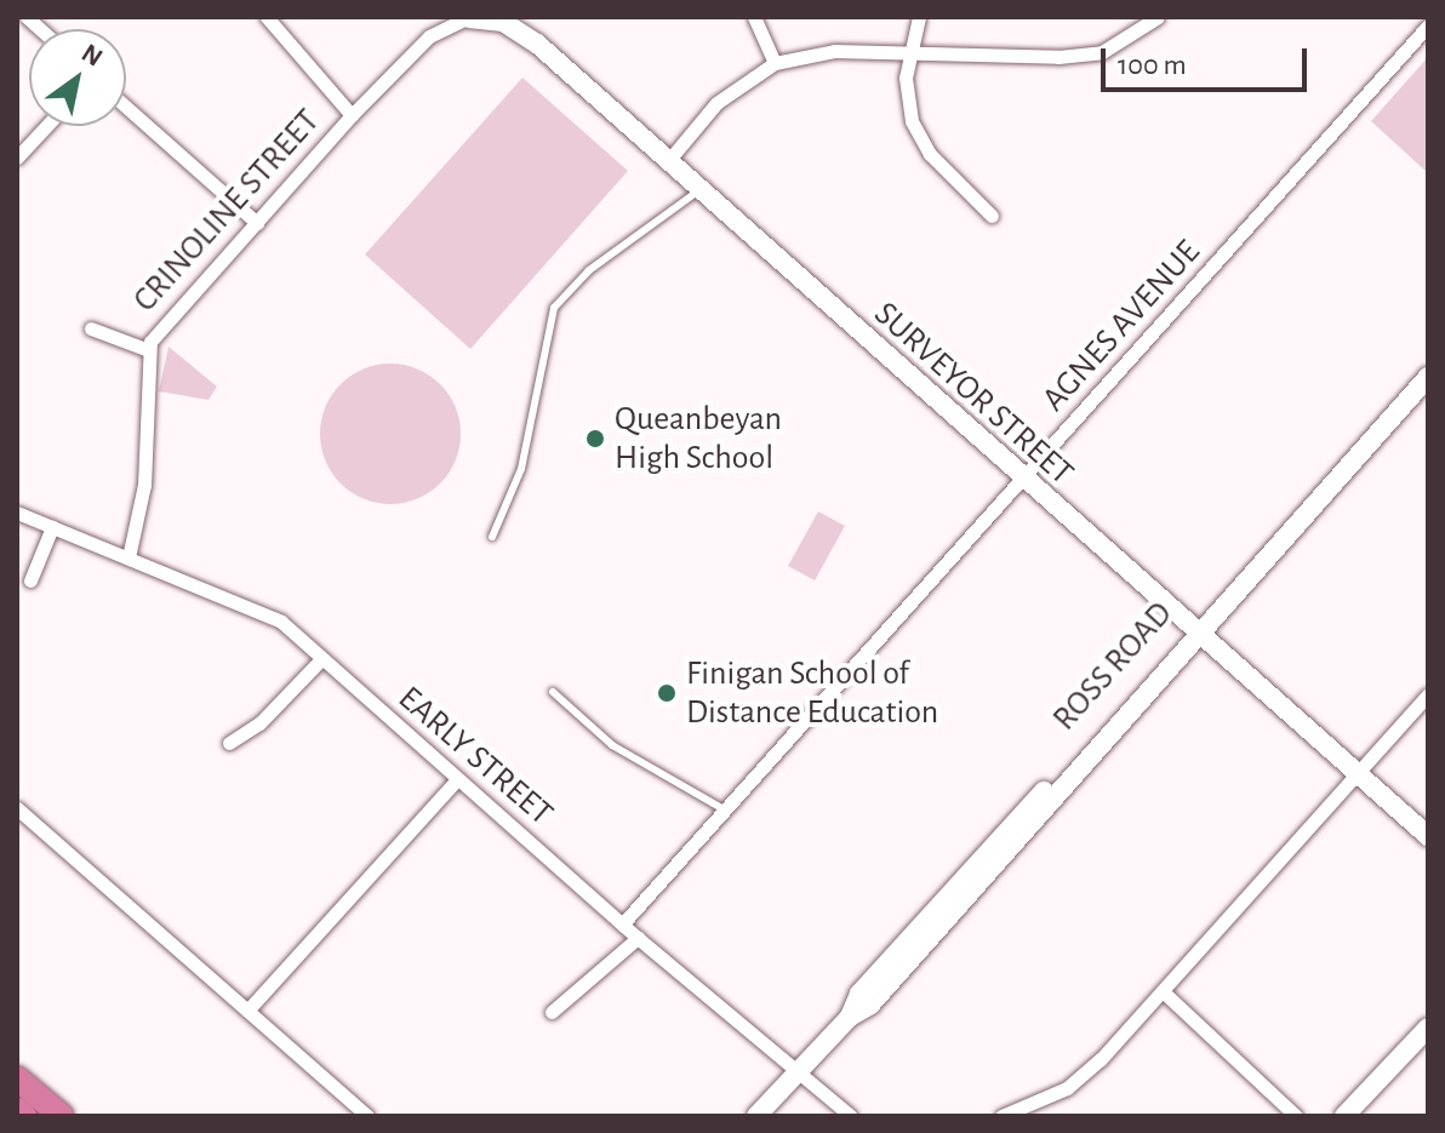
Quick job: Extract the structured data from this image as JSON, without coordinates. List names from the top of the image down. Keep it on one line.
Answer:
{"streets":{"street":["CRINOLINE STREET","AGNES AVENUE","SURVEYOR STREET","ROSS ROAD","EARLY STREET"]},"crossings":[["CRINOLINE STREET","SURVEYOR STREET"],["CRINOLINE STREET","EARLY STREET"],["AGNES AVENUE","SURVEYOR STREET"],["AGNES AVENUE","EARLY STREET"],["SURVEYOR STREET","ROSS ROAD"],["ROSS ROAD","EARLY STREET"]],"places":["Queanbeyan High School","Finigan School of Distance Education"],"scale_bar":"100 m","north":"top right"}
